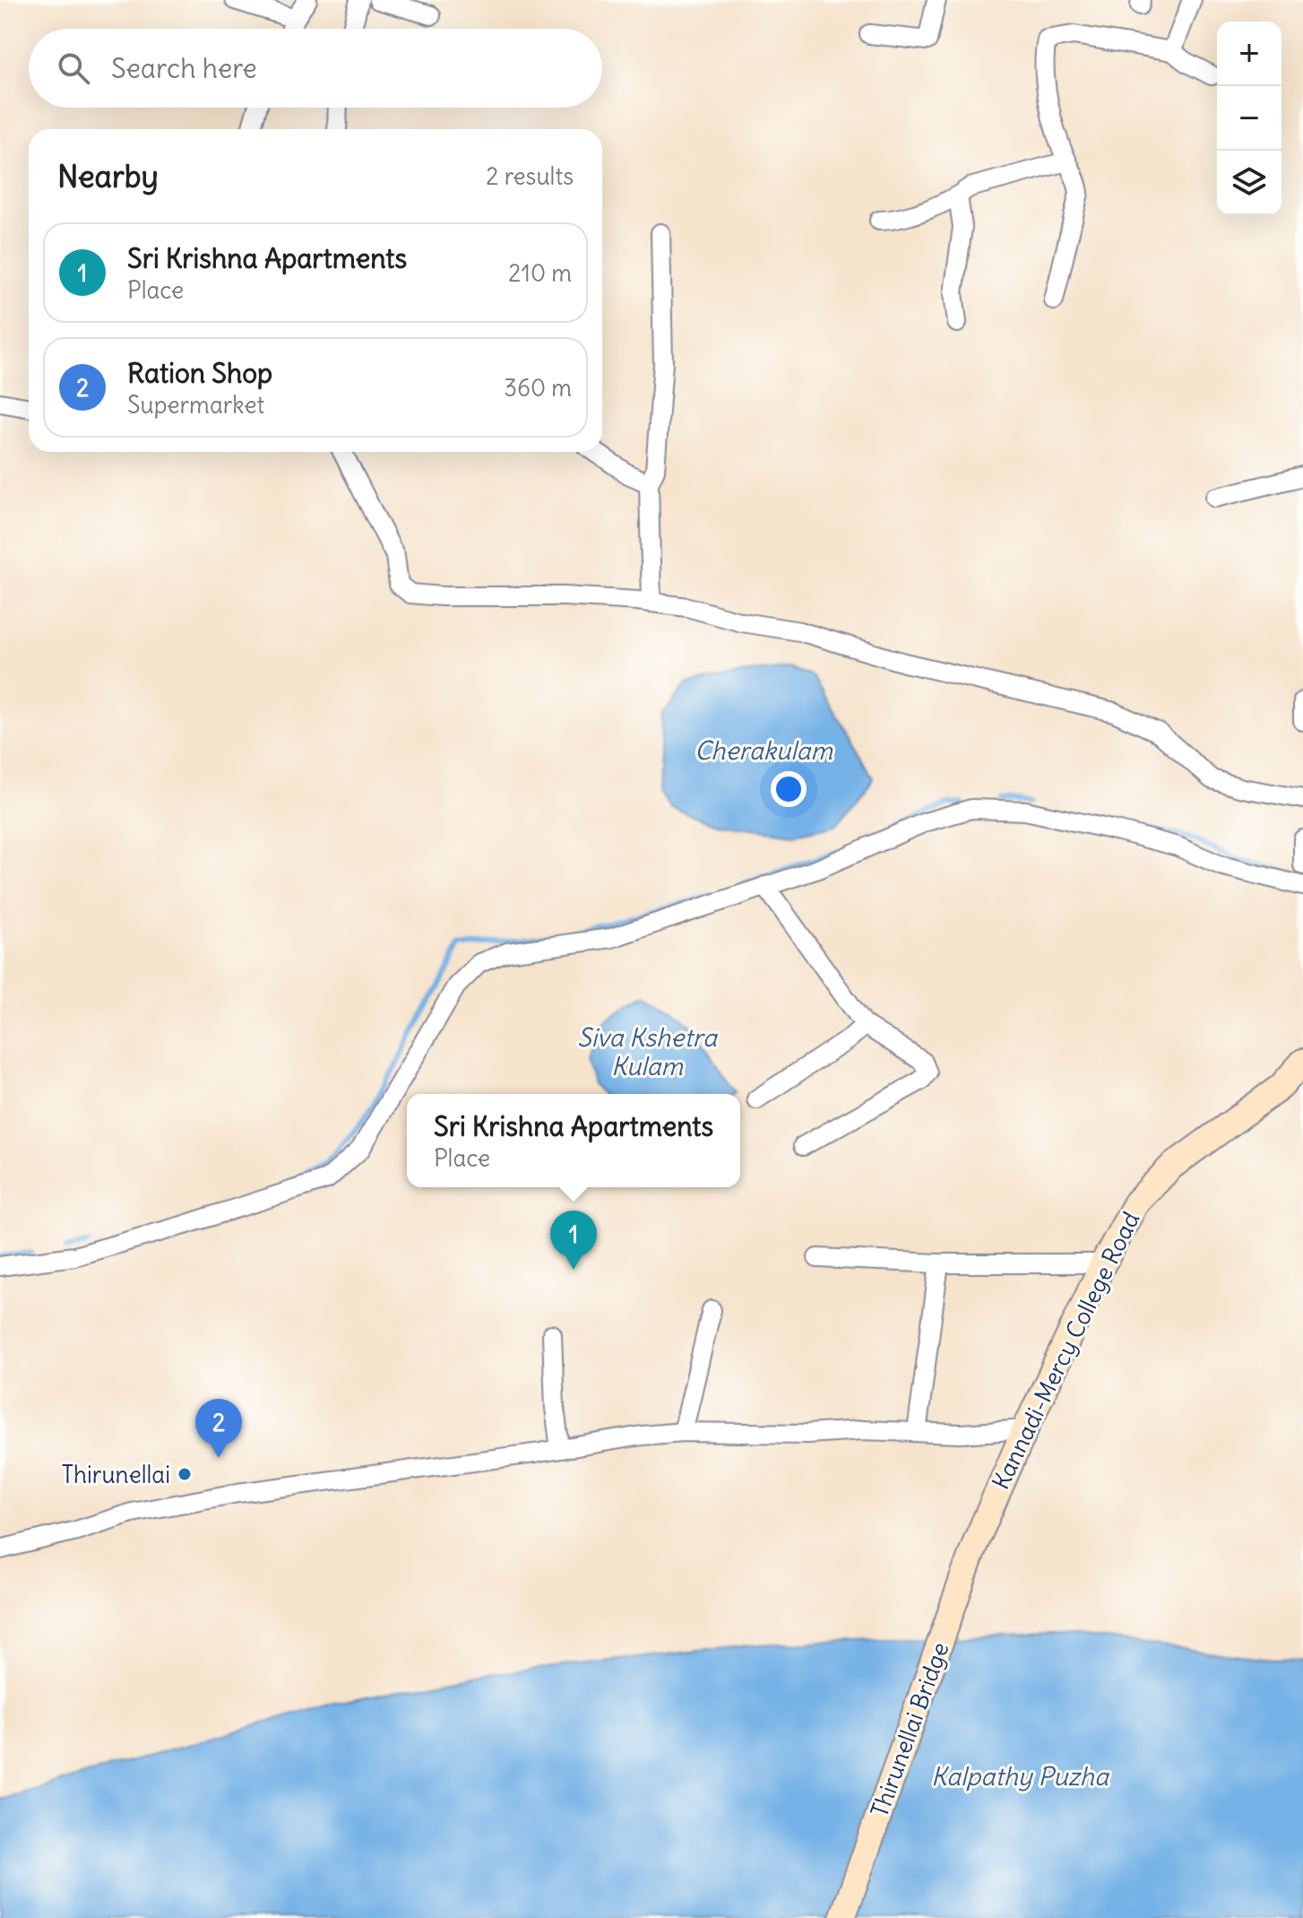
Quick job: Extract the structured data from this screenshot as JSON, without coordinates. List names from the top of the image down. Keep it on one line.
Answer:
{"streets":{"main road":["Kannadi-Mercy College Road","Thirunellai Bridge"]},"crossings":[["Kannadi-Mercy College Road","Thirunellai Bridge"]],"water":["Cherakulam","Siva Kshetra Kulam","Kalpathy Puzha"],"places":["Thirunellai"],"page":{"map_buttons":["+","−"],"search":"Search here","heading":["Nearby","2 results"],"list":[{"mark":"1","name":"Sri Krishna Apartments","note":"Place","value":"210 m"},{"mark":"2","name":"Ration Shop","note":"Supermarket","value":"360 m"}],"popup":["Sri Krishna Apartments","Place"],"pins":["1","2"]}}
